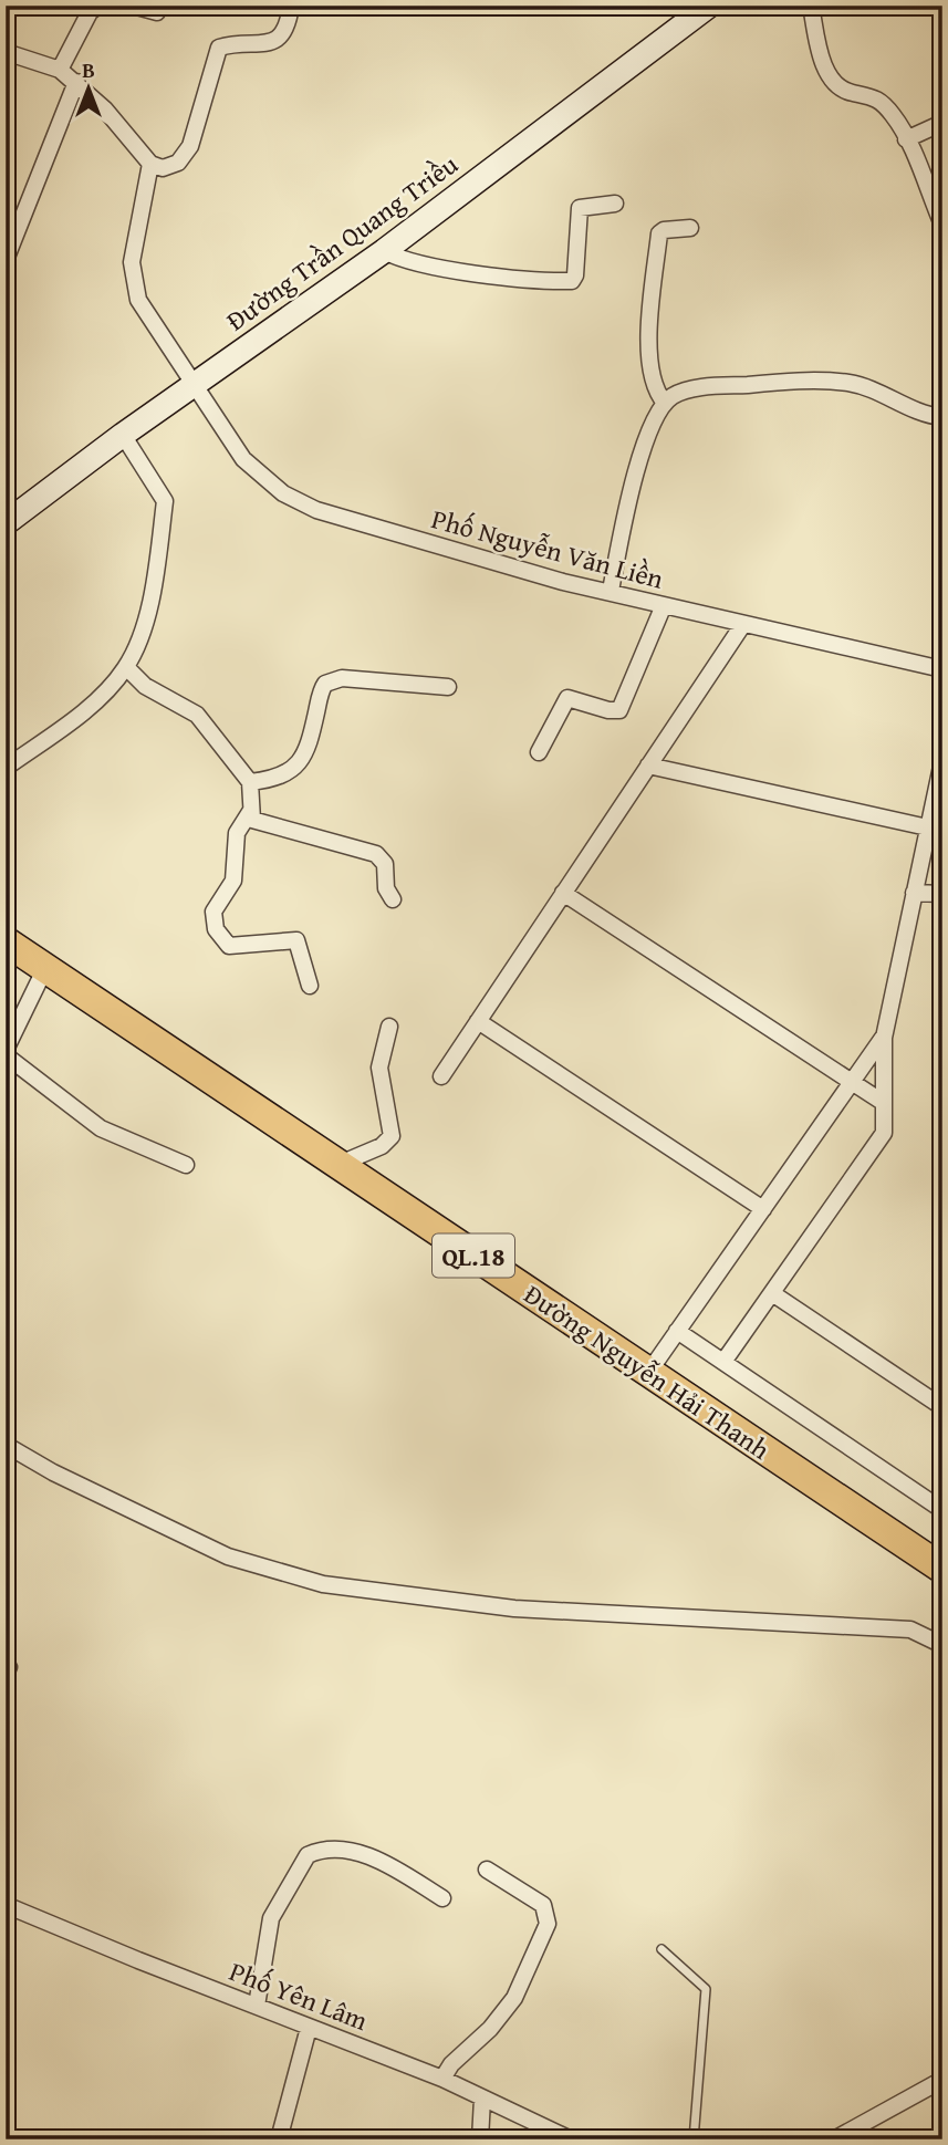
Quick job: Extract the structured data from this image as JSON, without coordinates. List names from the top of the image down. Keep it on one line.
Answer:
{"streets":{"highway":["QL.18","Đường Nguyễn Hải Thanh"],"main road":["Đường Trần Quang Triều"],"street":["Phố Nguyễn Văn Liền","Phố Yên Lâm"]},"crossings":[["Đường Trần Quang Triều","Phố Nguyễn Văn Liền"]],"north":"top"}
